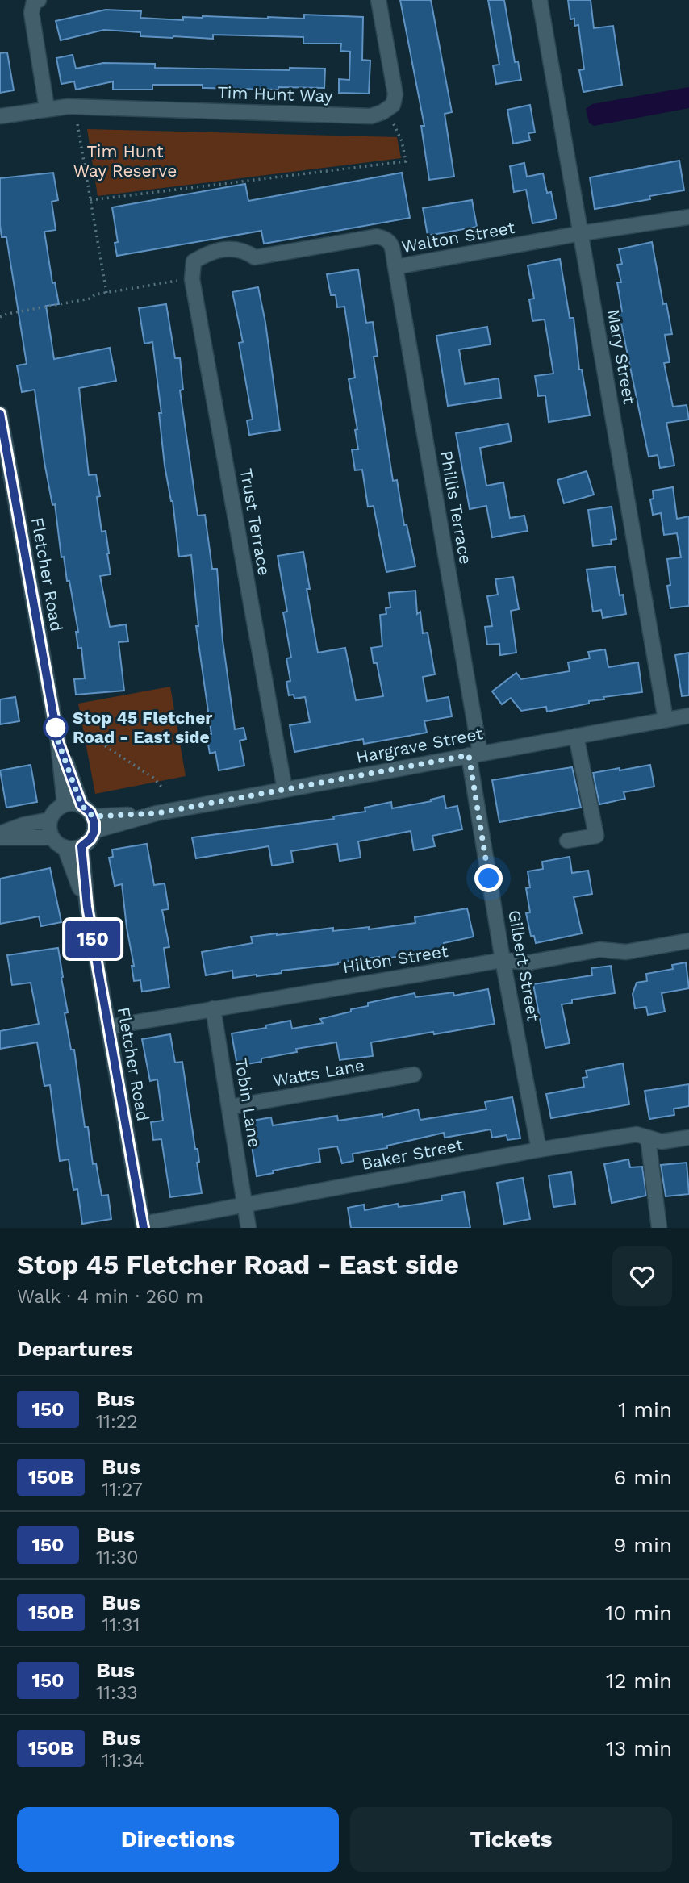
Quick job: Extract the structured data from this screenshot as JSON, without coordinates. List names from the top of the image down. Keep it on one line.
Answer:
{"streets":{"street":["Tim Hunt Way","Walton Street","Mary Street","Phillis Terrace","Trust Terrace","Fletcher Road","Hargrave Street","Hilton Street","Gilbert Street","Watts Lane","Tobin Lane","Baker Street"]},"crossings":[["Walton Street","Mary Street"],["Walton Street","Phillis Terrace"],["Walton Street","Trust Terrace"],["Mary Street","Hargrave Street"],["Phillis Terrace","Hargrave Street"],["Phillis Terrace","Gilbert Street"],["Trust Terrace","Hargrave Street"],["Fletcher Road","Hargrave Street"],["Fletcher Road","Hilton Street"],["Fletcher Road","Baker Street"],["Hargrave Street","Gilbert Street"],["Hilton Street","Gilbert Street"],["Hilton Street","Tobin Lane"],["Gilbert Street","Baker Street"],["Watts Lane","Tobin Lane"],["Tobin Lane","Baker Street"]],"parks":["Tim Hunt Way Reserve"],"places":["Stop 45 Fletcher Road - East side"],"lines":["bus line 150"],"page":{"on_map":"150","heading":[["Stop 45 Fletcher Road - East side","Walk · 4 min · 260 m"],"Departures"],"list":[{"mark":"150","name":"Bus","note":"11:22","value":"1 min"},{"mark":"150B","name":"Bus","note":"11:27","value":"6 min"},{"mark":"150","name":"Bus","note":"11:30","value":"9 min"},{"mark":"150B","name":"Bus","note":"11:31","value":"10 min"},{"mark":"150","name":"Bus","note":"11:33","value":"12 min"},{"mark":"150B","name":"Bus","note":"11:34","value":"13 min"}],"buttons":["Directions","Tickets"]}}
